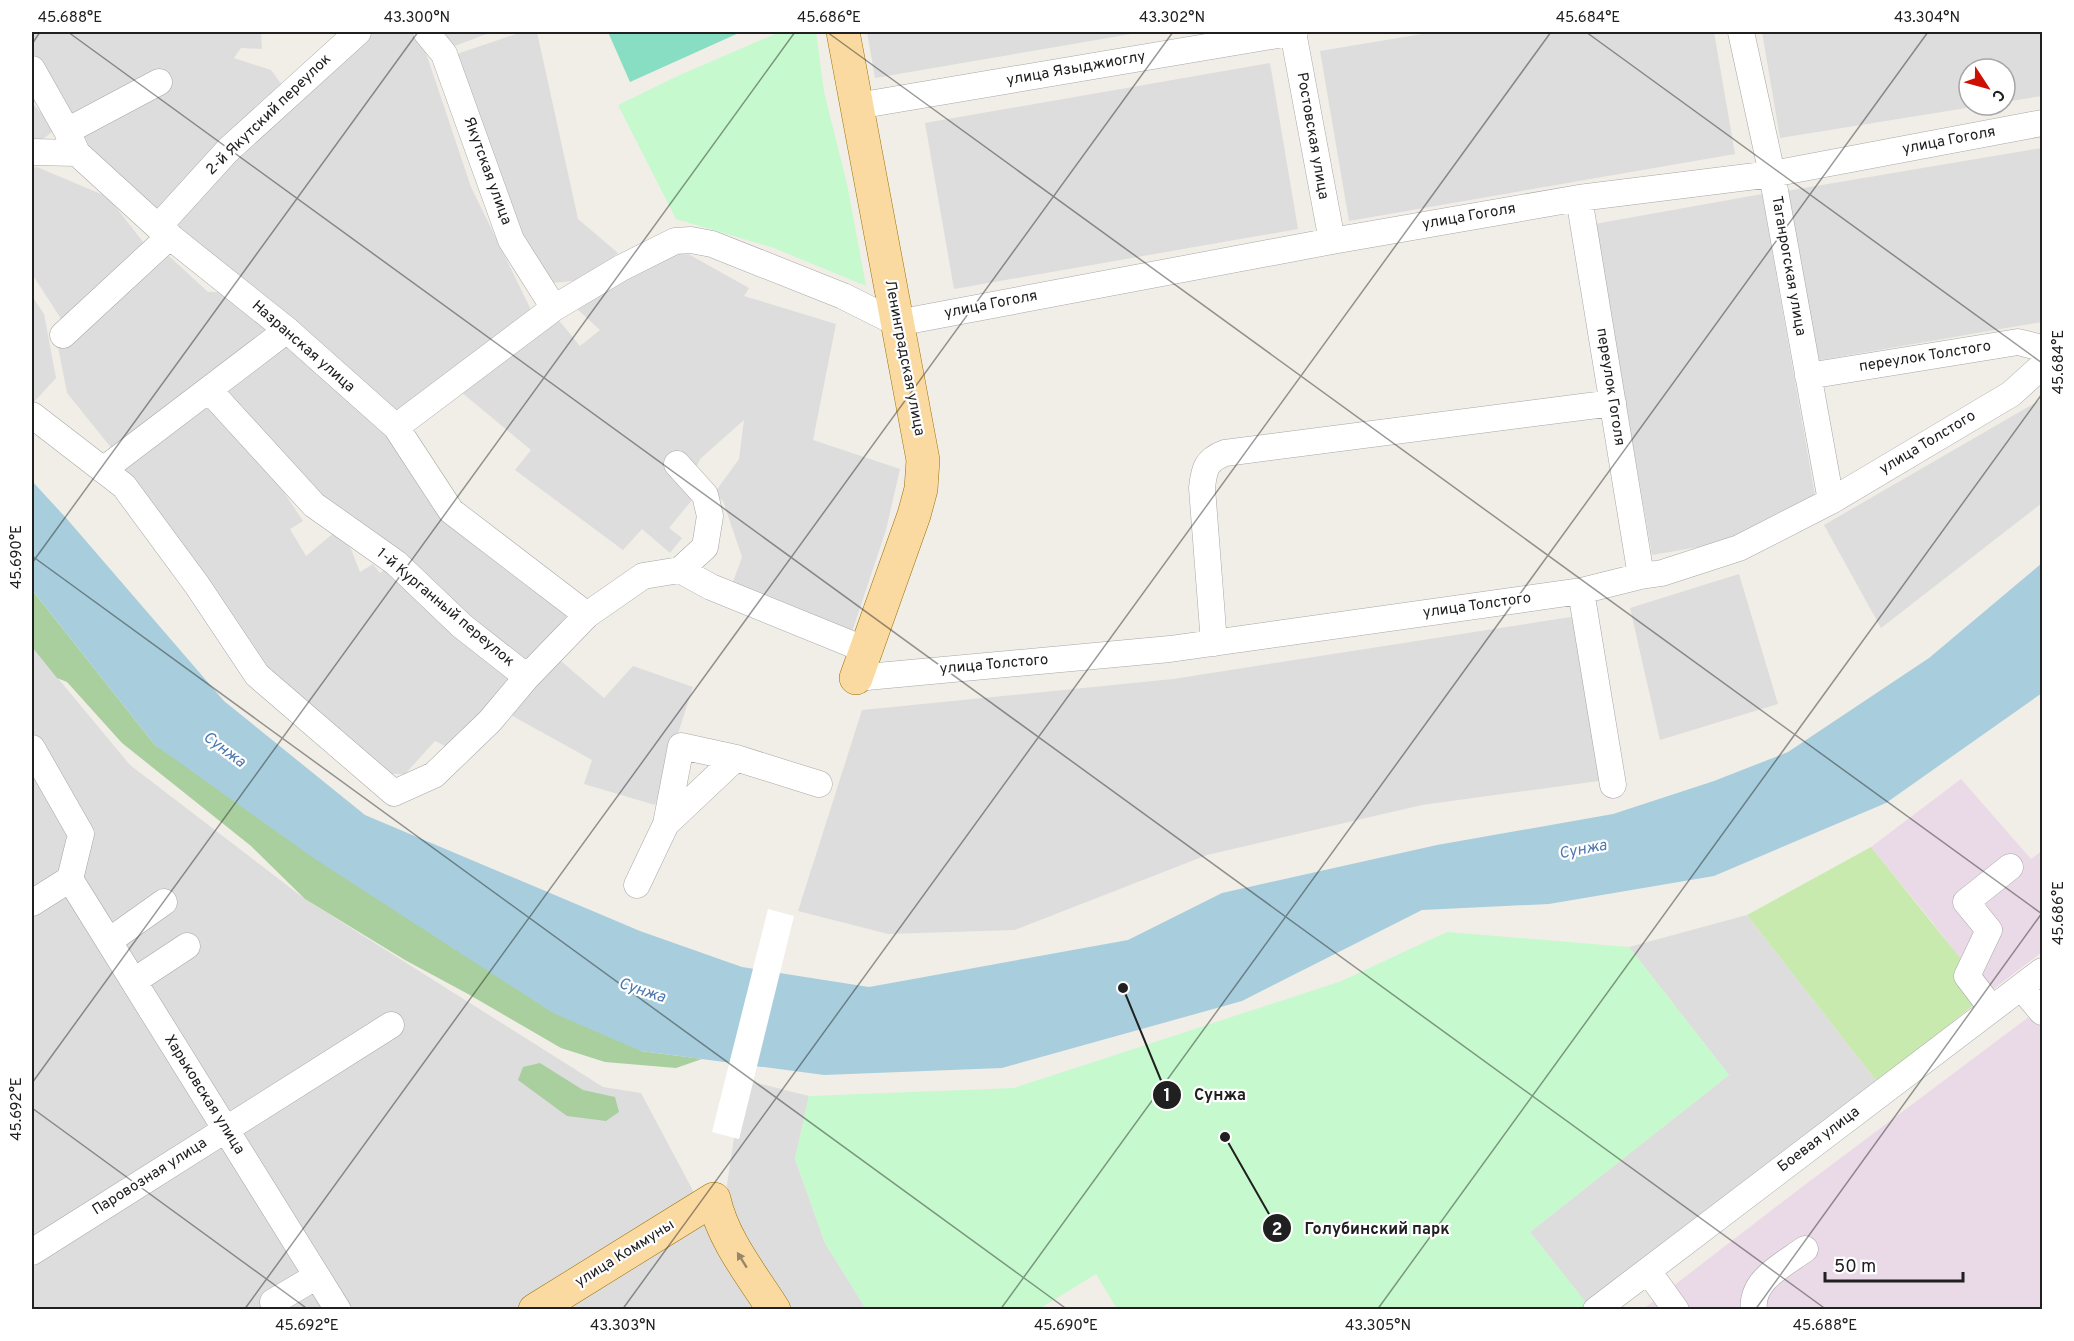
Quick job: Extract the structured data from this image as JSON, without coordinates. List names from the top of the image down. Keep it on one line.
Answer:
{"streets":{"main road":["Ленинградская улица","улица Коммуны"],"street":["улица Языджиоглу","2-й Якутский переулок","Ростовская улица","улица Гоголя","Якутская улица","Таганрогская улица","Назранская улица","переулок Толстого","переулок Гоголя","улица Толстого","1-й Курганный переулок","Харьковская улица","Боевая улица","Паровозная улица"]},"crossings":[["улица Языджиоглу","Ростовская улица"],["улица Языджиоглу","Ленинградская улица"],["2-й Якутский переулок","Назранская улица"],["Ростовская улица","улица Гоголя"],["улица Гоголя","Таганрогская улица"],["улица Гоголя","Ленинградская улица"],["улица Гоголя","переулок Гоголя"],["Таганрогская улица","переулок Толстого"],["Таганрогская улица","улица Толстого"],["Ленинградская улица","улица Толстого"],["переулок Гоголя","улица Толстого"],["Харьковская улица","Паровозная улица"]],"water":["Сунжа"],"places":["Сунжа","Голубинский парк"],"scale_bar":"50 m","north":"bottom right","coordinates":["45.688°E","43.300°N","45.686°E","43.302°N","45.684°E","43.304°N","45.690°E","45.692°E","43.303°N","43.305°N"]}
